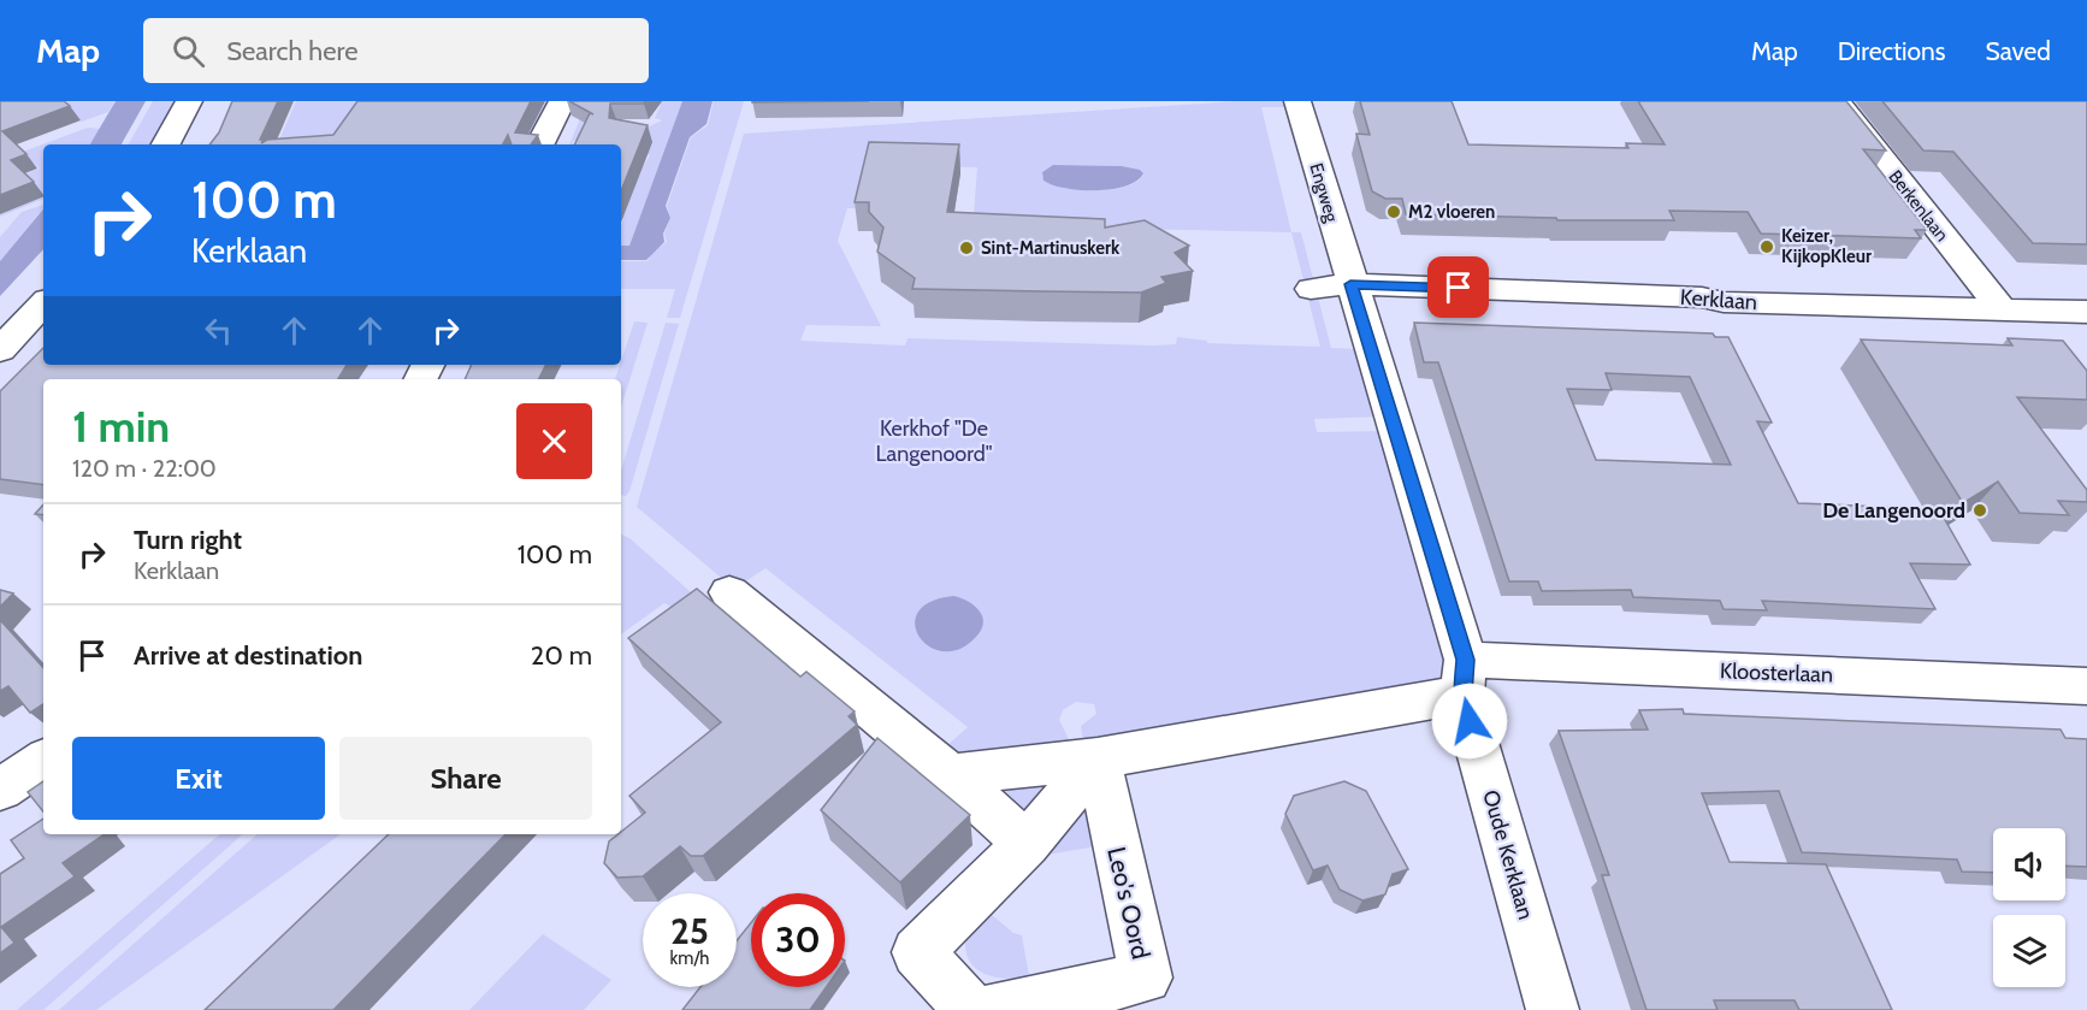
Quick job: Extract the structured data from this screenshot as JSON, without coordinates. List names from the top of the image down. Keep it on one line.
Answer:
{"streets":{"street":["Engweg","Berkenlaan","Kerklaan","Kloosterlaan","Oude Kerklaan","Leo's Oord"]},"crossings":[["Engweg","Kerklaan"],["Engweg","Oude Kerklaan"],["Berkenlaan","Kerklaan"],["Kerklaan","Oude Kerklaan"],["Kloosterlaan","Oude Kerklaan"]],"parks":["Kerkhof \"De Langenoord\""],"places":["M2 vloeren","Keizer, KijkopKleur","Sint-Martinuskerk","De Langenoord"],"page":{"header":"Map","search":"Search here","nav":["Map","Directions","Saved"],"turn":["100 m","Kerklaan"],"heading":["1 min","120 m · 22:00"],"list":[{"name":"Turn right","note":"Kerklaan","value":"100 m"},{"name":"Arrive at destination","value":"20 m"}],"buttons":["Exit","Share"],"speed":"25 km/h","limit":"30"}}
